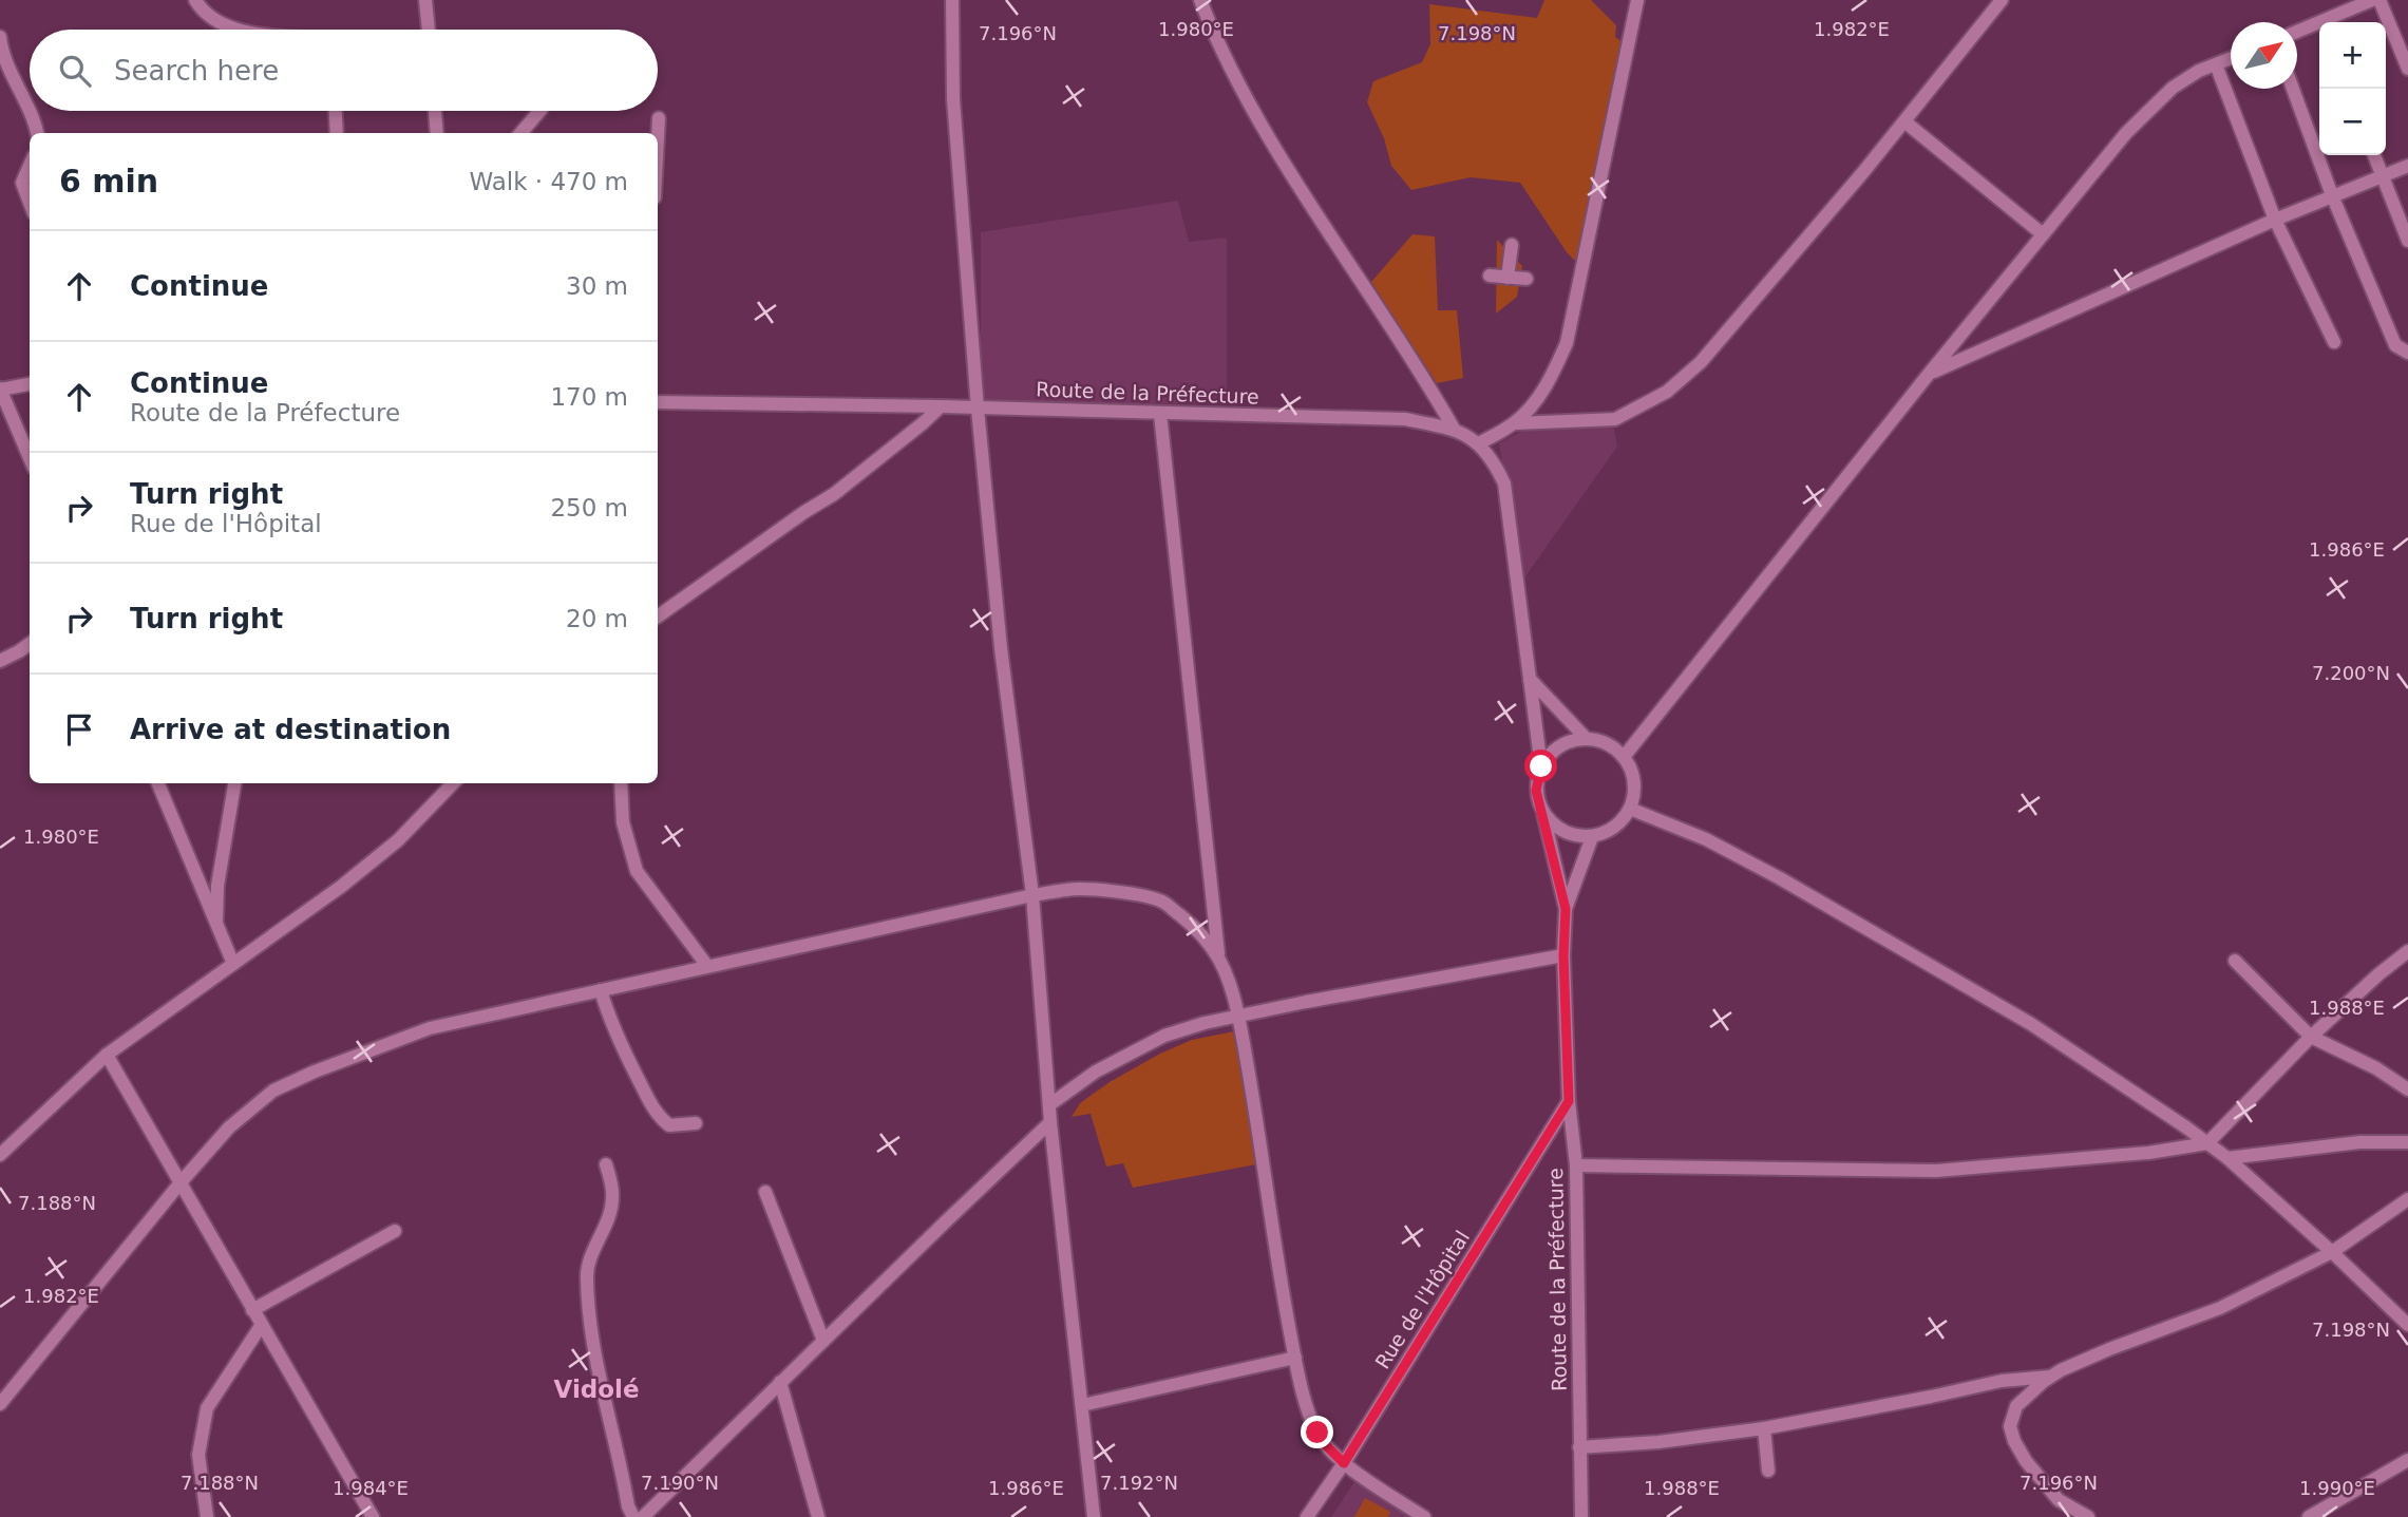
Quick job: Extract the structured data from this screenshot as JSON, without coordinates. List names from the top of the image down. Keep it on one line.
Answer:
{"streets":{"street":["Route de la Préfecture","Rue de l'Hôpital"]},"crossings":[["Route de la Préfecture","Rue de l'Hôpital"]],"districts":["Vidolé"],"north":"top right","page":{"map_buttons":["+","−"],"search":"Search here","heading":["6 min","Walk · 470 m"],"list":[["Continue","30 m"],["Continue","Route de la Préfecture","170 m"],["Turn right","Rue de l'Hôpital","250 m"],["Turn right","20 m"],"Arrive at destination"]},"coordinates":["1.980°E","1.982°E","7.196°N","7.198°N","1.986°E","7.200°N","1.988°E","7.188°N","7.190°N","7.192°N","1.984°E","1.990°E"]}
